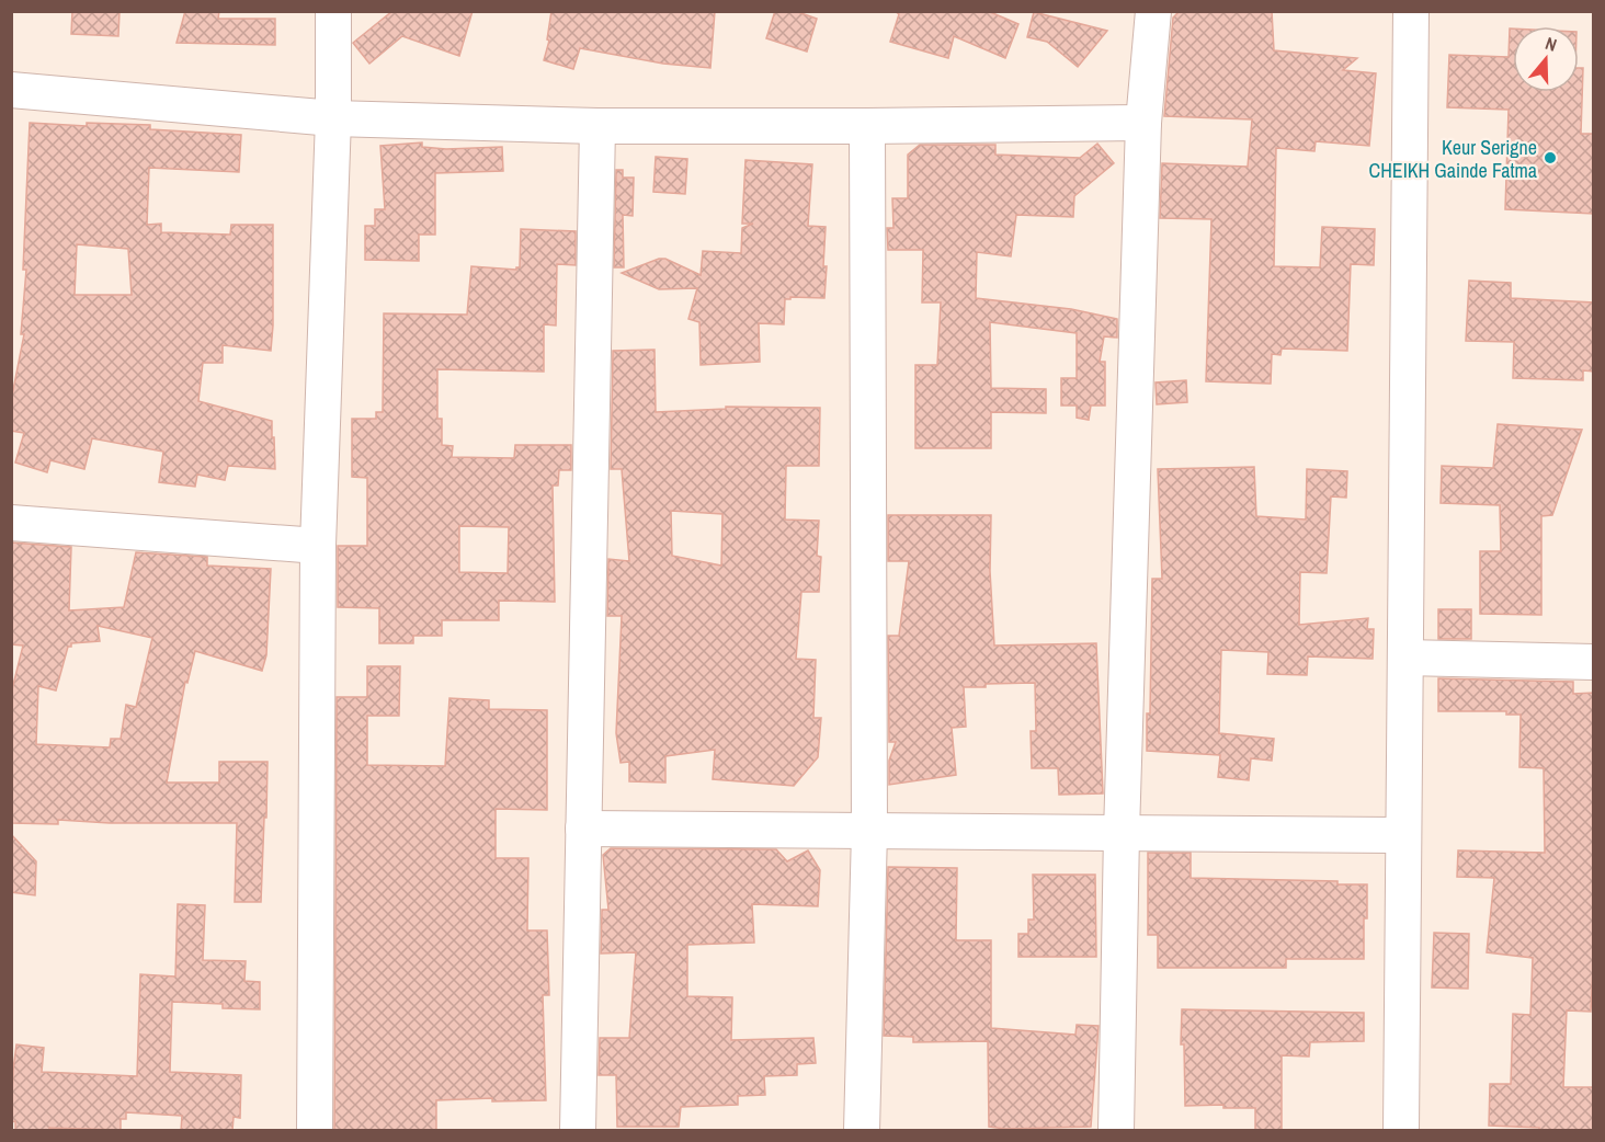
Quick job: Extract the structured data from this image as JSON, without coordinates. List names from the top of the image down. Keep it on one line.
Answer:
{"places":["Keur Serigne CHEIKH Gainde Fatma"],"north":"top"}
